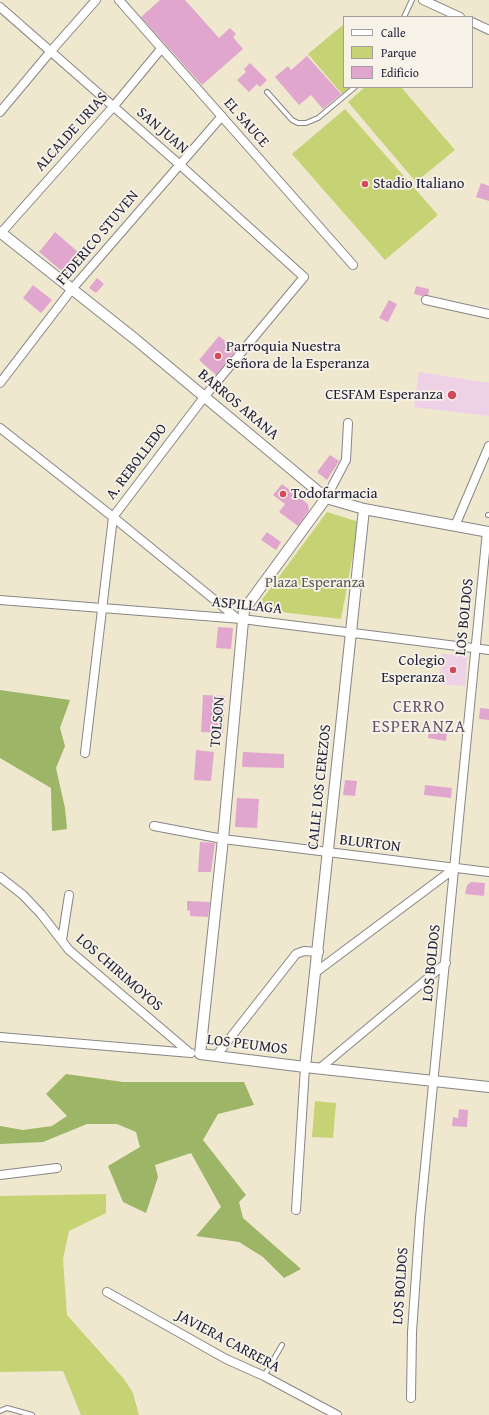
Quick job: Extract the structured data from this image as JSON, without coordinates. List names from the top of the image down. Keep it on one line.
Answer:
{"streets":{"street":["EL SAUCE","SAN JUAN","ALCALDE URIAS","FEDERICO STUVEN","BARROS ARANA","A. REBOLLEDO","ASPILLAGA","LOS BOLDOS","TOLSON","CALLE LOS CEREZOS","BLURTON","LOS CHIRIMOYOS","LOS PEUMOS","JAVIERA CARRERA"]},"crossings":[["EL SAUCE","ALCALDE URIAS"],["EL SAUCE","FEDERICO STUVEN"],["SAN JUAN","ALCALDE URIAS"],["SAN JUAN","FEDERICO STUVEN"],["SAN JUAN","A. REBOLLEDO"],["ALCALDE URIAS","BARROS ARANA"],["FEDERICO STUVEN","BARROS ARANA"],["BARROS ARANA","A. REBOLLEDO"],["BARROS ARANA","LOS BOLDOS"],["BARROS ARANA","TOLSON"],["BARROS ARANA","CALLE LOS CEREZOS"],["A. REBOLLEDO","ASPILLAGA"],["ASPILLAGA","LOS BOLDOS"],["ASPILLAGA","TOLSON"],["ASPILLAGA","CALLE LOS CEREZOS"],["LOS BOLDOS","BLURTON"],["LOS BOLDOS","LOS PEUMOS"],["TOLSON","BLURTON"],["TOLSON","LOS CHIRIMOYOS"],["TOLSON","LOS PEUMOS"],["CALLE LOS CEREZOS","BLURTON"],["CALLE LOS CEREZOS","LOS PEUMOS"],["LOS CHIRIMOYOS","LOS PEUMOS"]],"districts":["CERRO ESPERANZA"],"parks":["Plaza Esperanza"],"places":["Stadio Italiano","Parroquia Nuestra Señora de la Esperanza","CESFAM Esperanza","Todofarmacia","Colegio Esperanza"],"legend":["Calle","Parque","Edificio"]}
